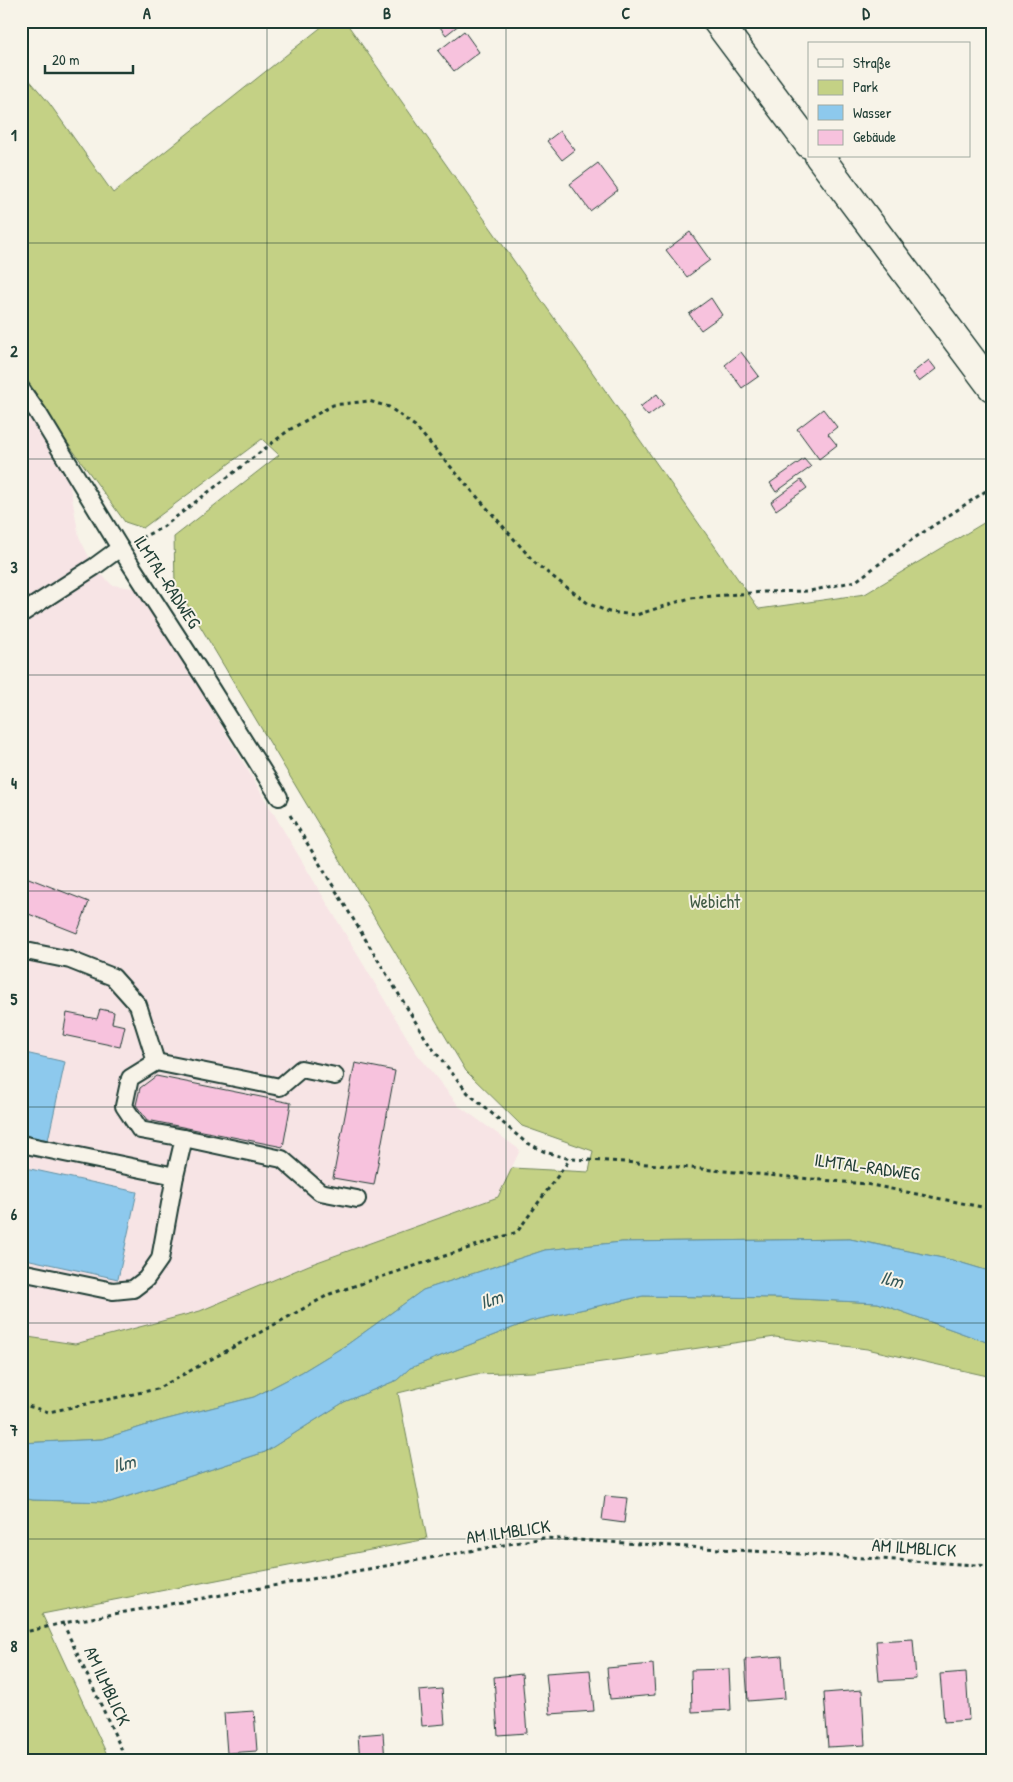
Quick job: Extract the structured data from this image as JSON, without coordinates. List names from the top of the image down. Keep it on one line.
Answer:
{"streets":{"lane":["ILMTAL-RADWEG"],"path":["AM ILMBLICK"]},"water":["Ilm"],"parks":["Webicht"],"legend":["Straße","Park","Wasser","Gebäude"],"scale_bar":"20 m","grid":{"columns":["A","B","C","D"],"rows":["1","2","3","4","5","6","7","8"]}}
